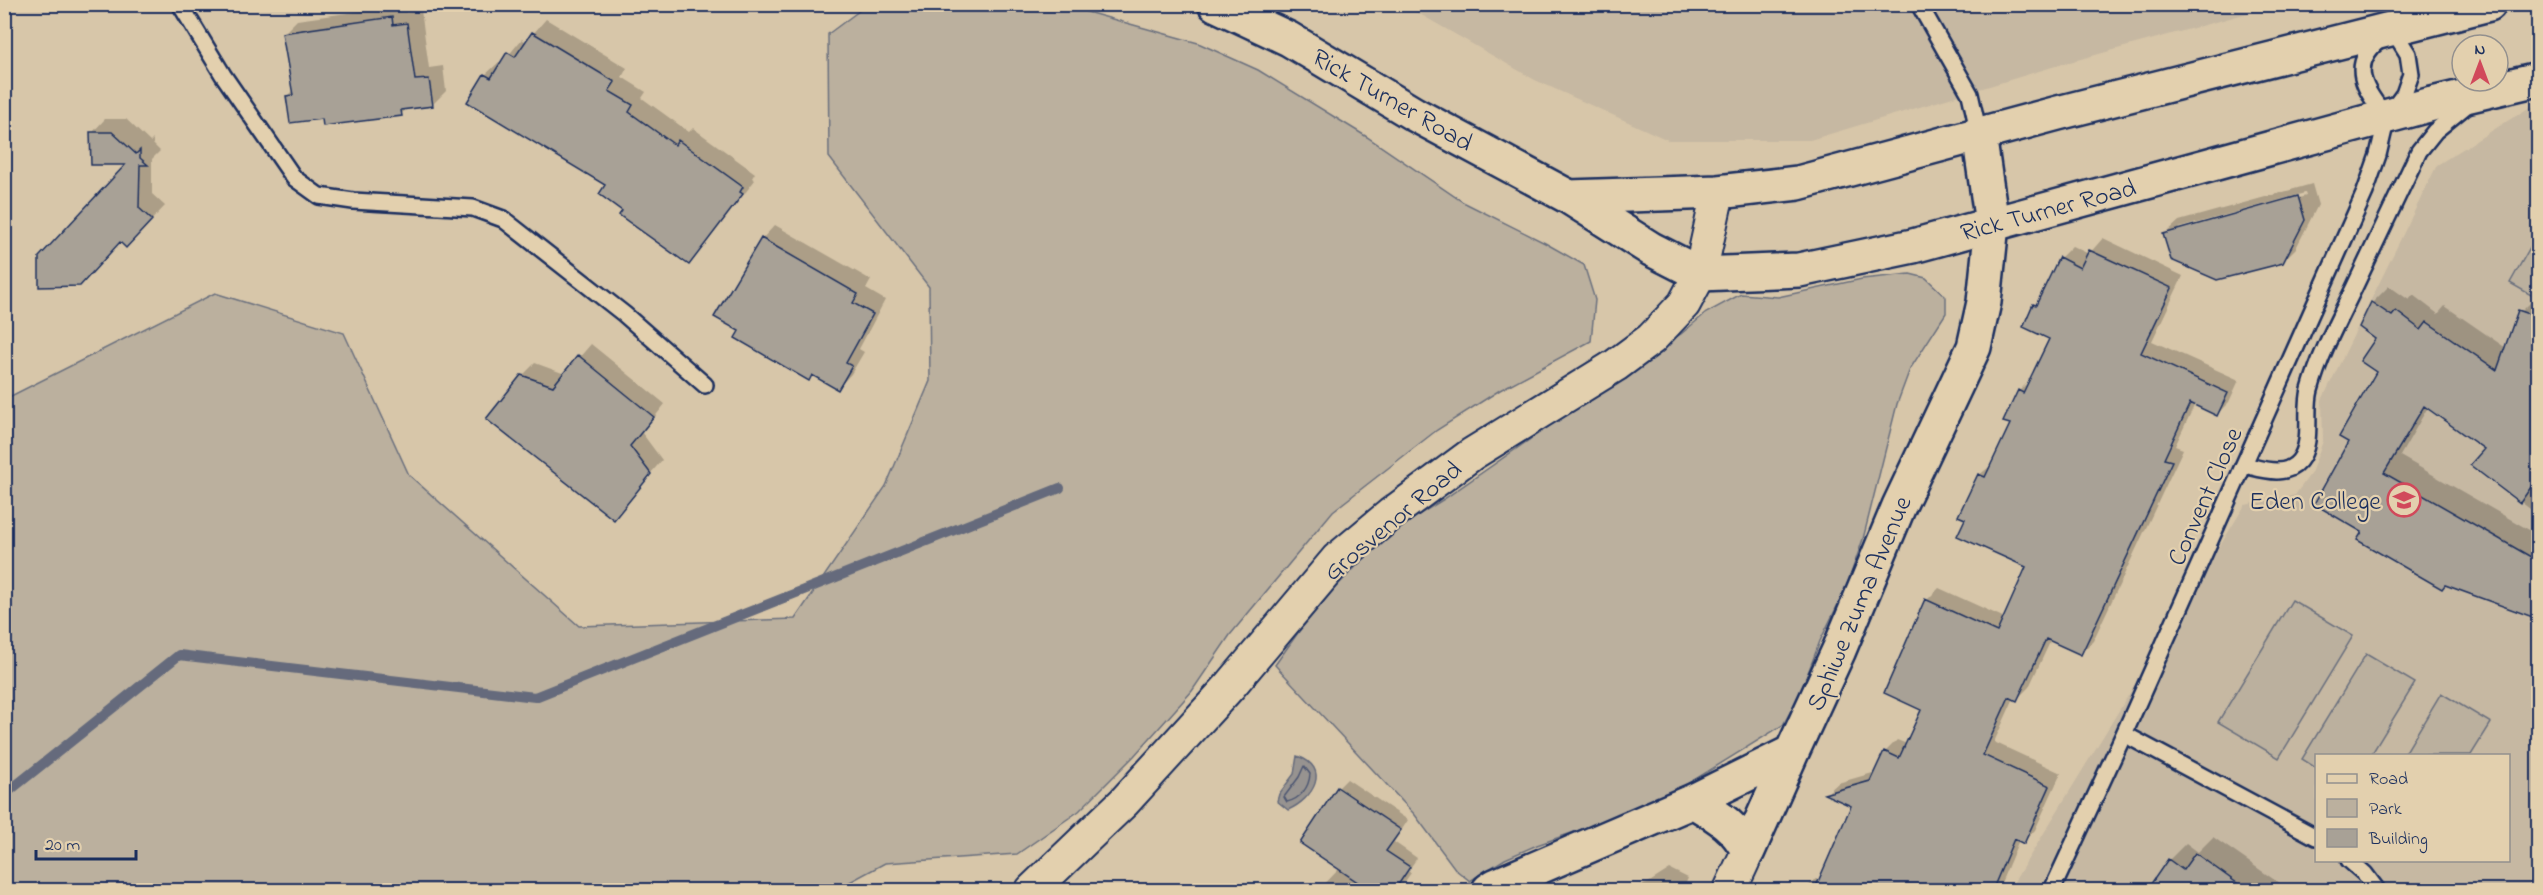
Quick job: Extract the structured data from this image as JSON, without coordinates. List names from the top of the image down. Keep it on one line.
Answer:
{"streets":{"main road":["Rick Turner Road","Sphiwe Zuma Avenue"],"street":["Grosvenor Road"],"lane":["Convent Close"]},"crossings":[["Rick Turner Road","Convent Close"],["Rick Turner Road","Grosvenor Road"],["Rick Turner Road","Sphiwe Zuma Avenue"]],"places":{"school or university":["Eden College"]},"legend":["Road","Park","Building"],"scale_bar":"20 m","north":"top"}
